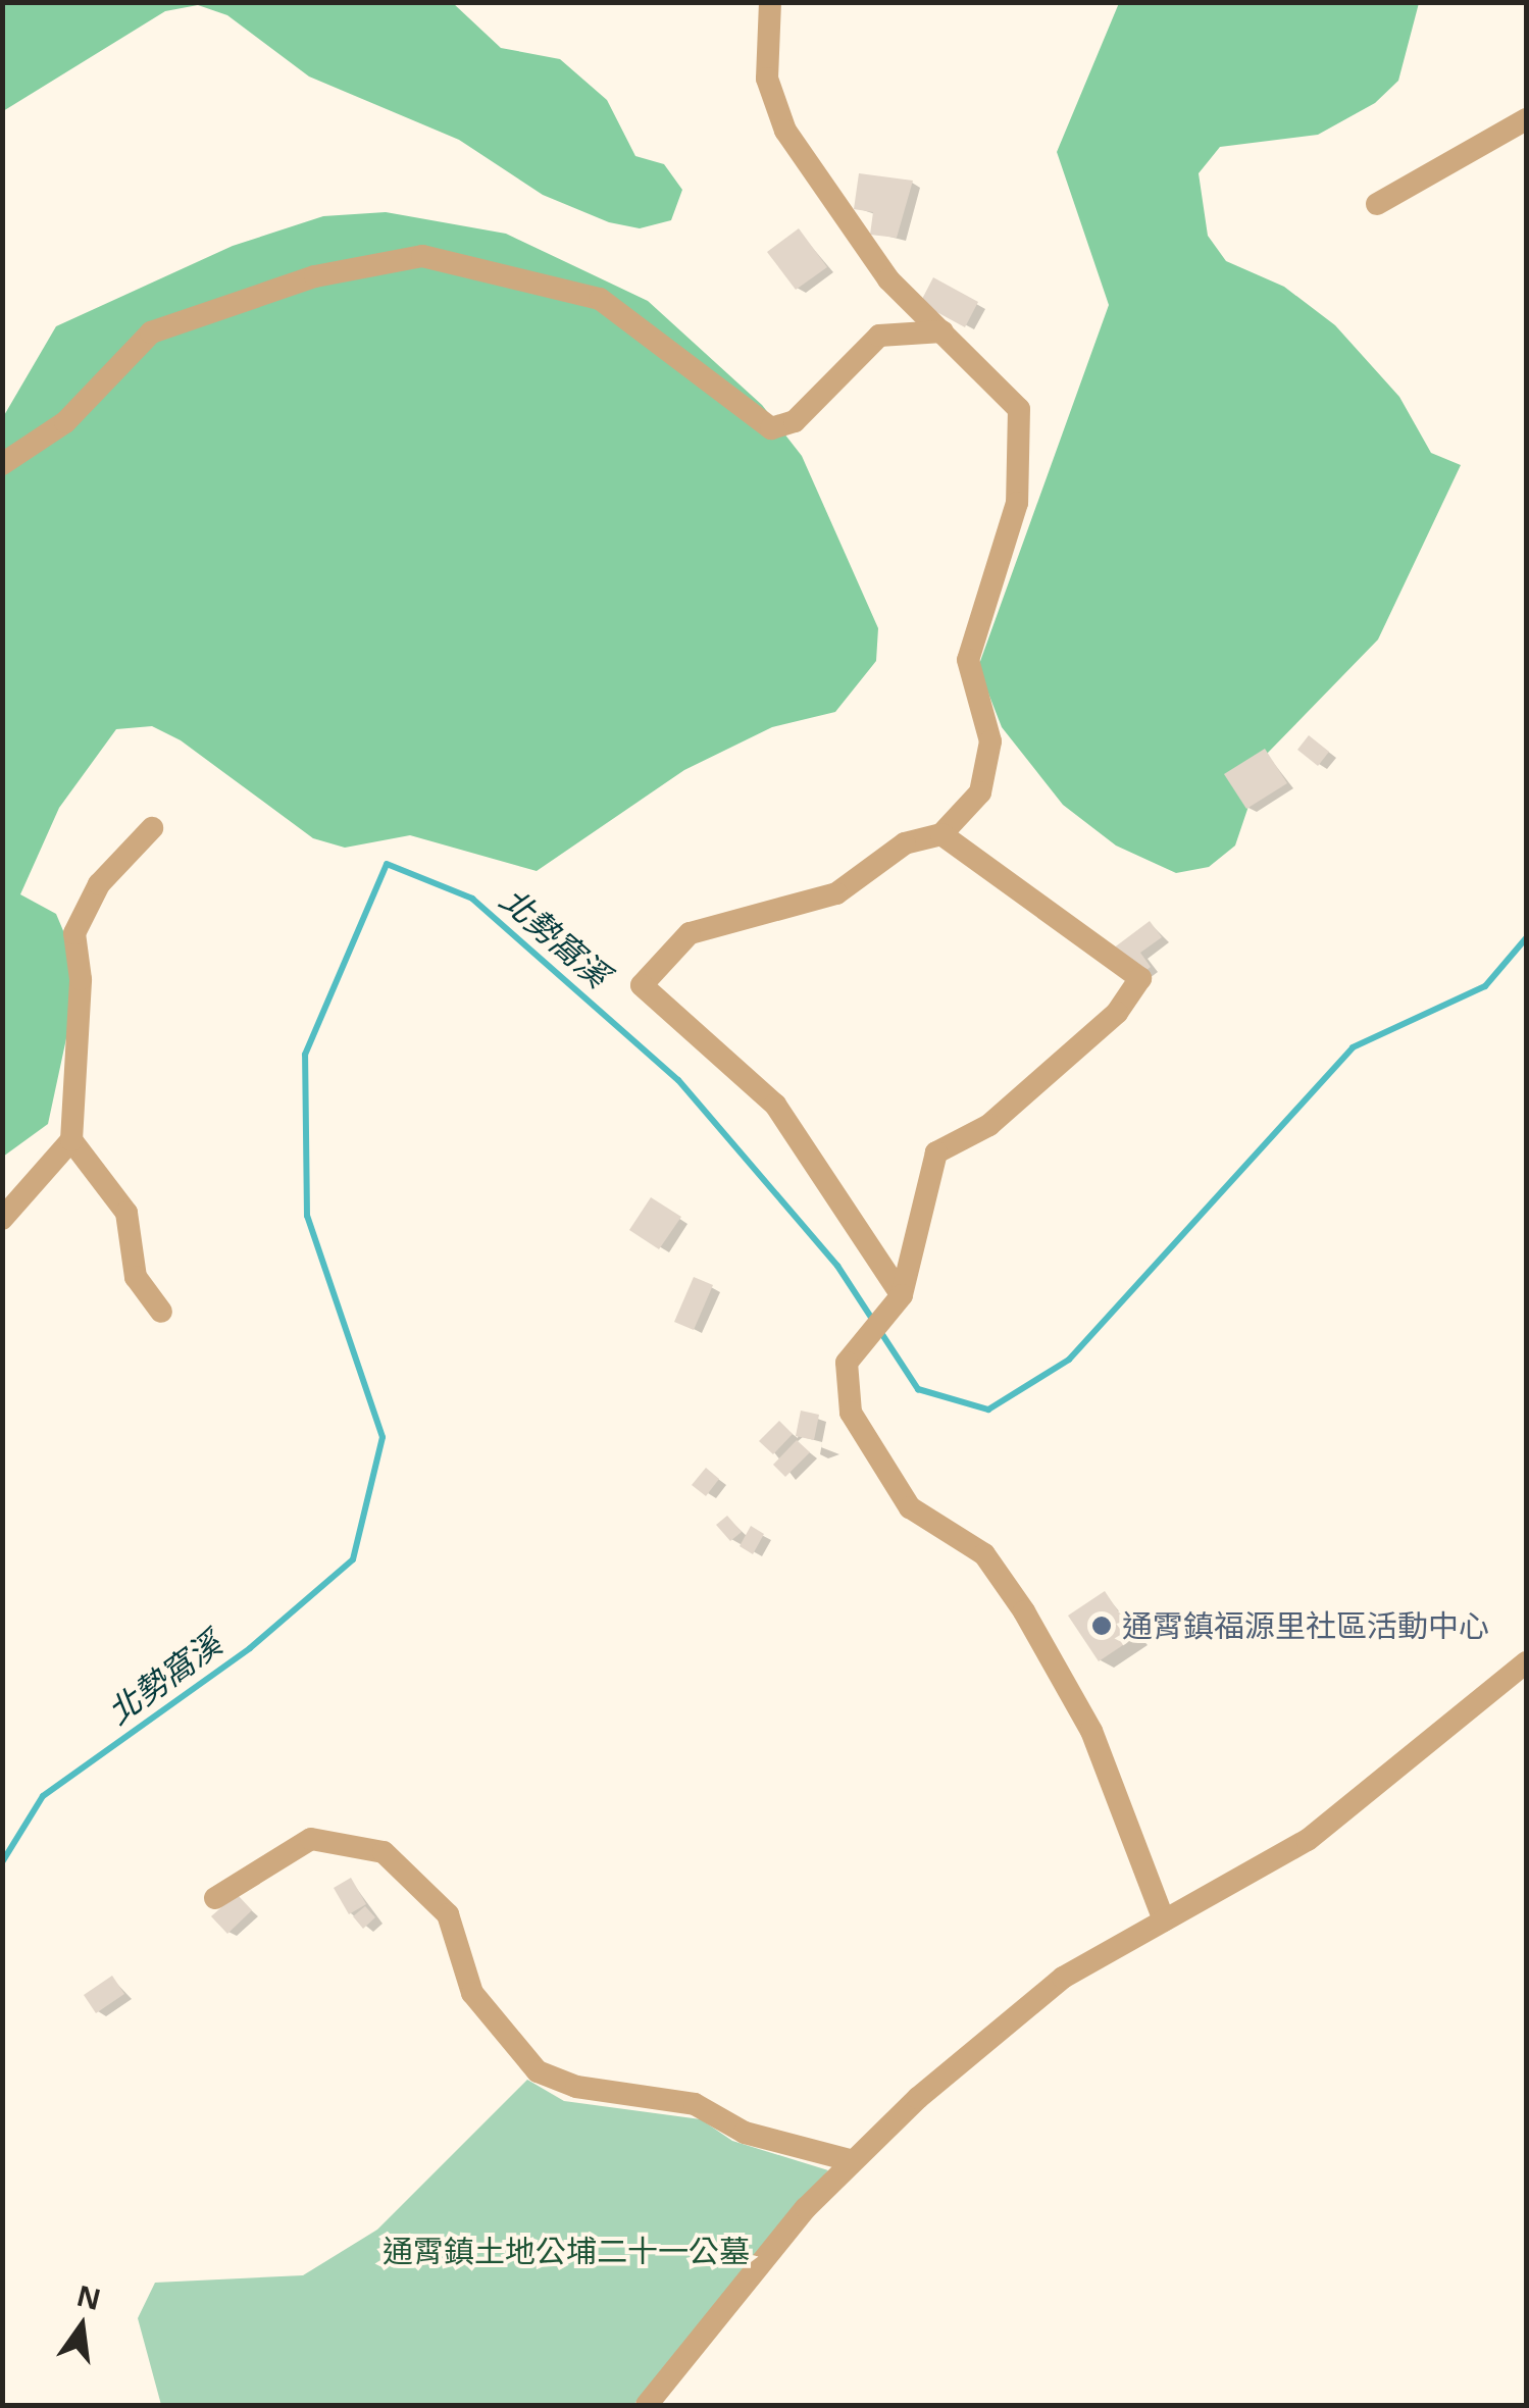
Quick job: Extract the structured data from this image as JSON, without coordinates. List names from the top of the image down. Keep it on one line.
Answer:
{"water":["北勢窩溪"],"parks":["通霄鎮土地公埔二十一公墓"],"places":["通霄鎮福源里社區活動中心"],"north":"top"}
